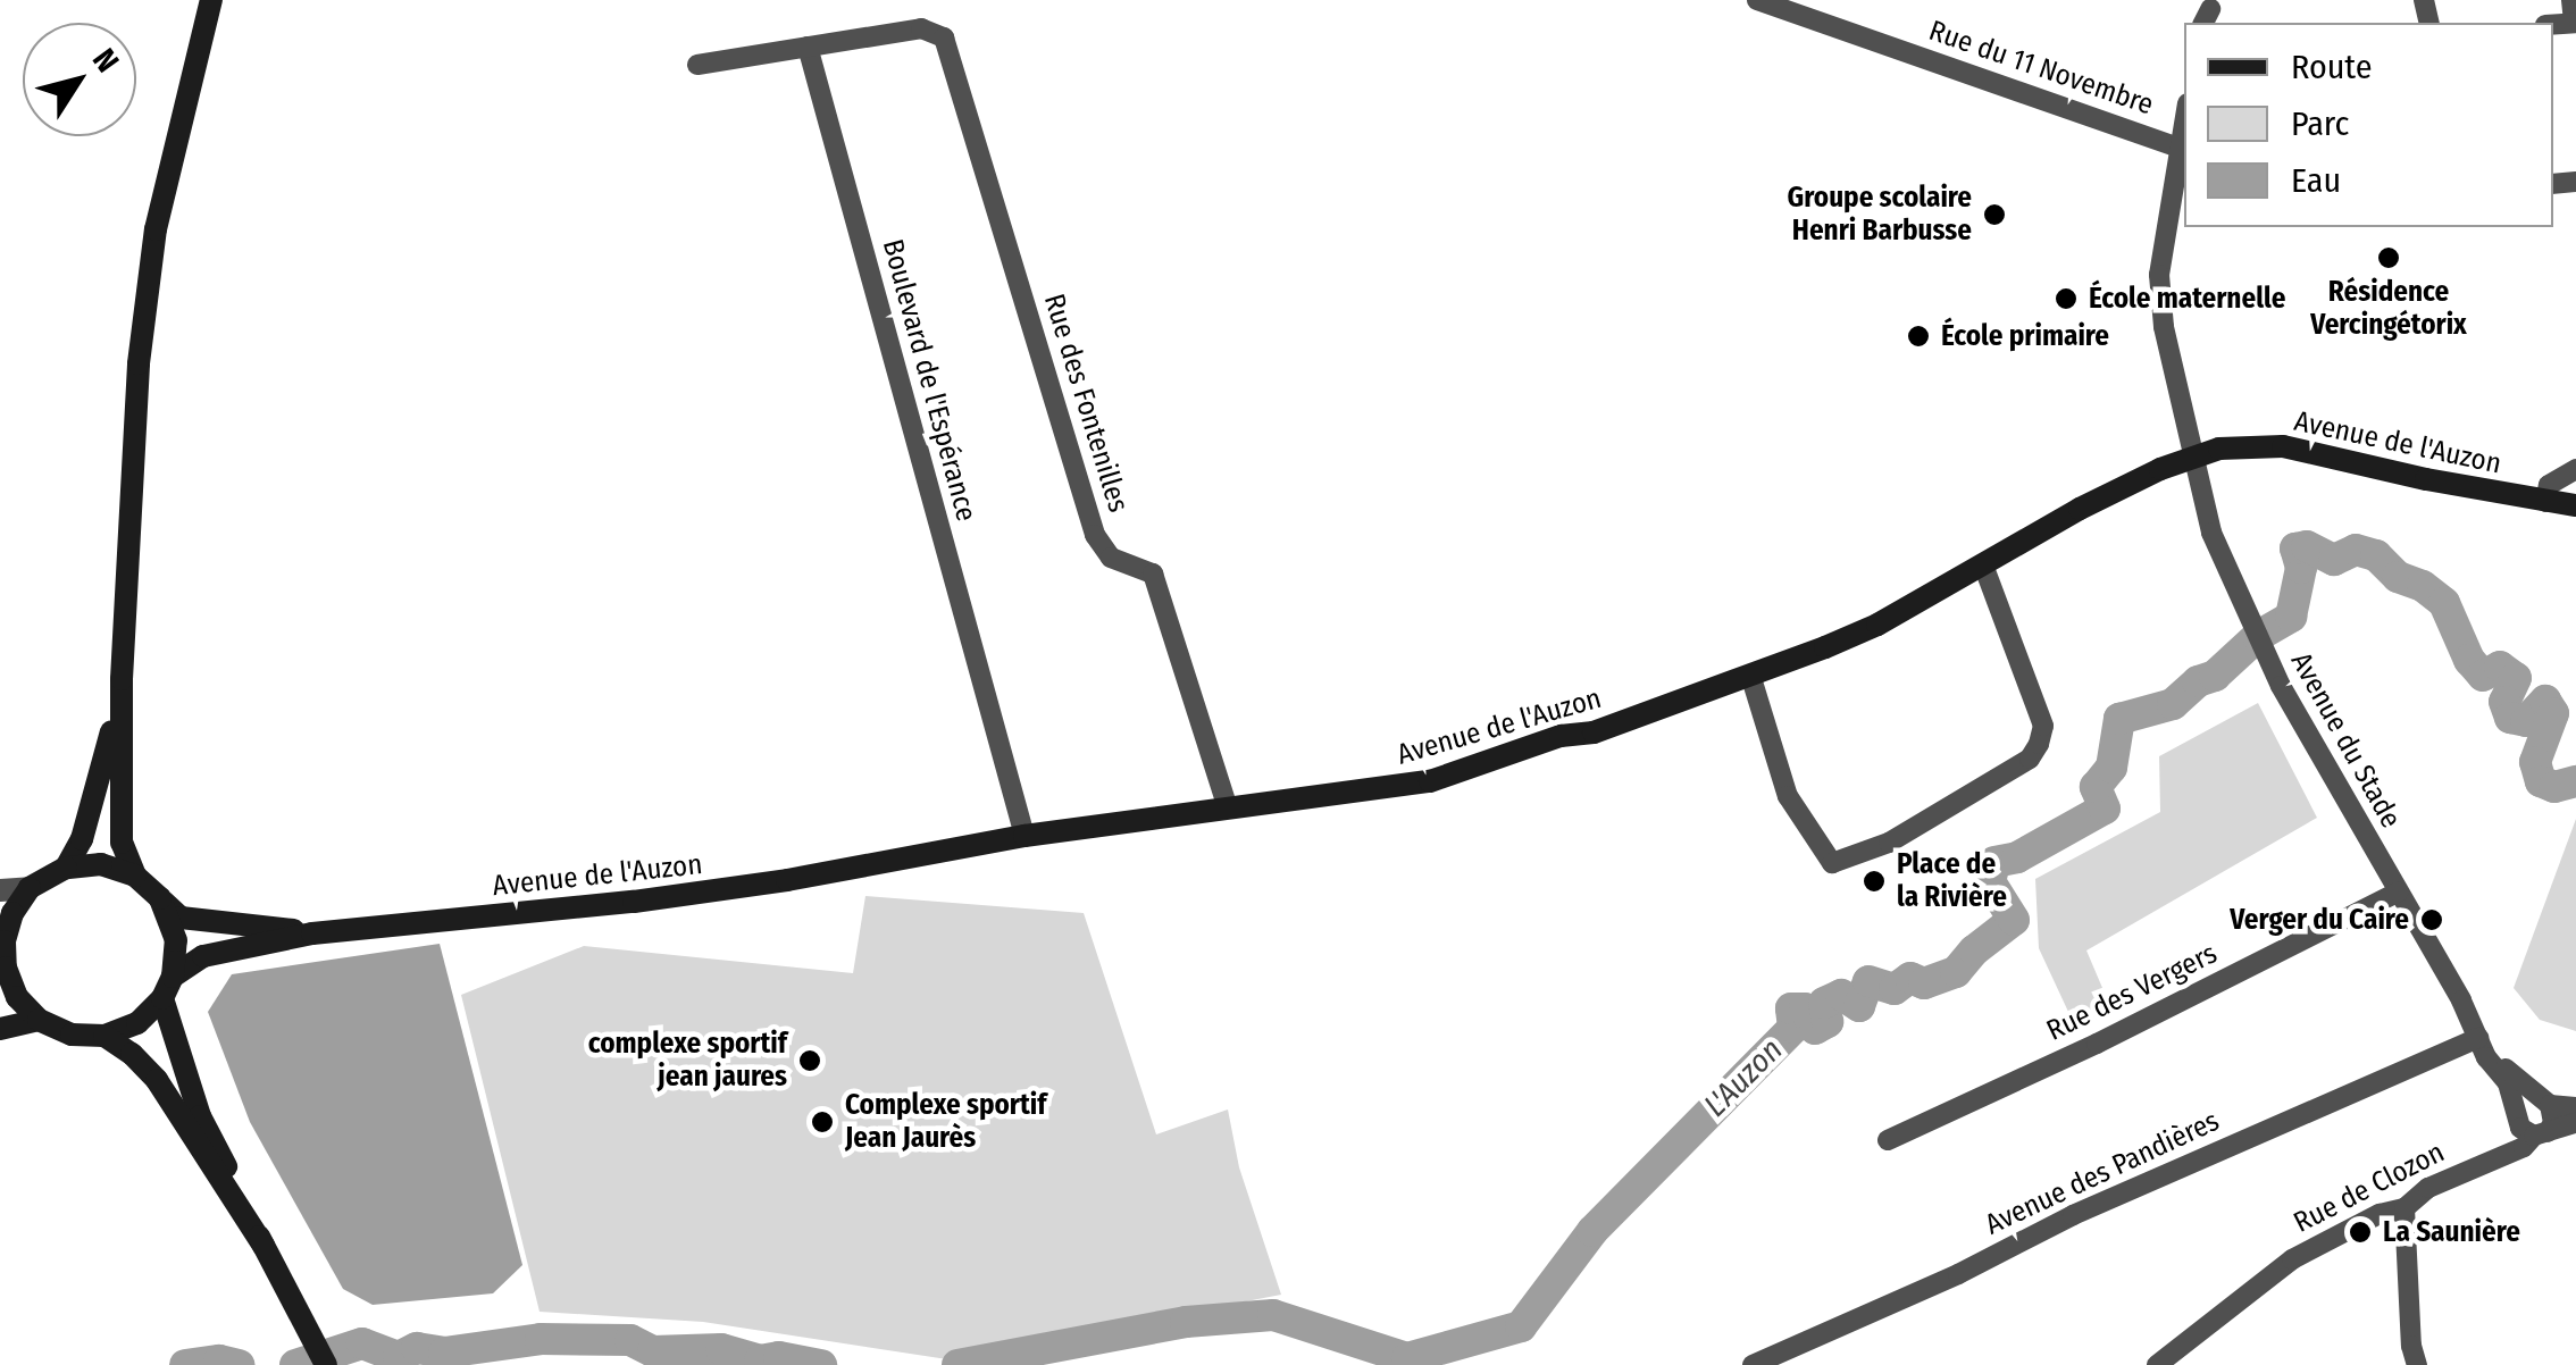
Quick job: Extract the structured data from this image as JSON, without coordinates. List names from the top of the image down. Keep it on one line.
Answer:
{"streets":{"main road":["Avenue de l'Auzon"],"street":["Rue du 11 Novembre","Boulevard de l'Espérance","Rue des Fontenilles","Avenue du Stade","Rue des Vergers","Avenue des Pandières","Rue de Clozon"]},"crossings":[["Rue du 11 Novembre","Avenue du Stade"],["Boulevard de l'Espérance","Rue des Fontenilles"],["Boulevard de l'Espérance","Avenue de l'Auzon"],["Rue des Fontenilles","Avenue de l'Auzon"],["Avenue de l'Auzon","Avenue du Stade"],["Avenue du Stade","Rue des Vergers"],["Avenue du Stade","Avenue des Pandières"]],"water":["L'Auzon"],"places":["Groupe scolaire Henri Barbusse","Résidence Vercingétorix","École maternelle","École primaire","Place de la Rivière","Verger du Caire","complexe sportif jean jaures","Complexe sportif Jean Jaurès","La Saunière"],"legend":["Route","Parc","Eau"],"north":"top right"}
